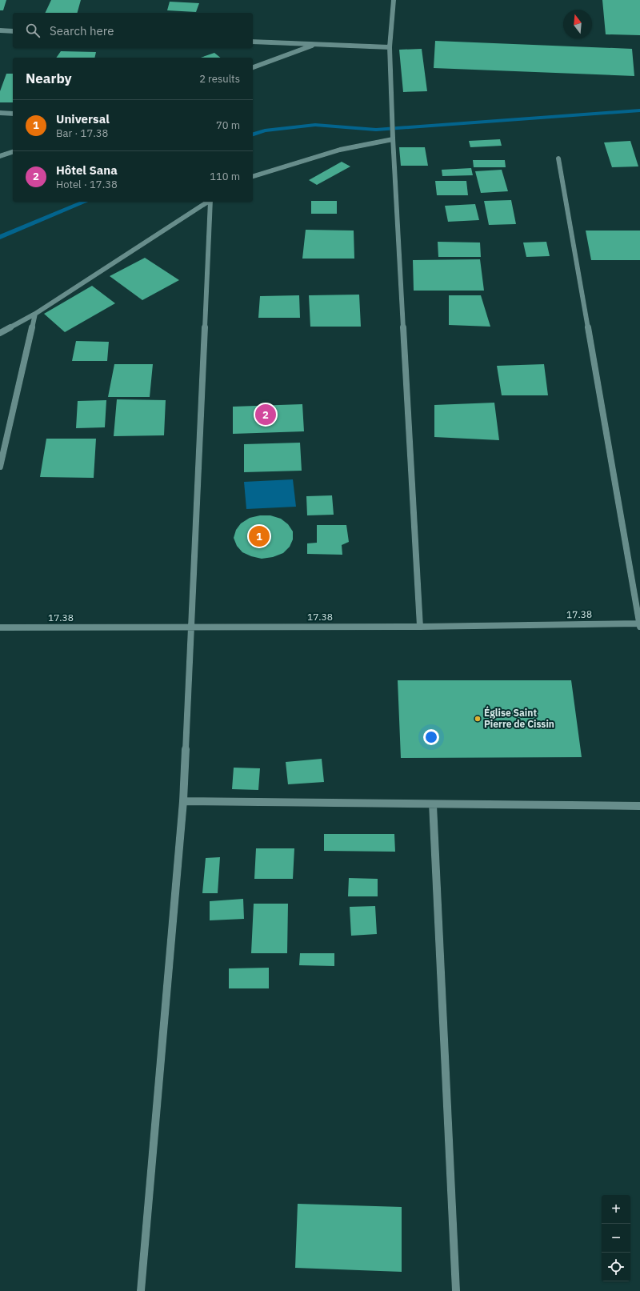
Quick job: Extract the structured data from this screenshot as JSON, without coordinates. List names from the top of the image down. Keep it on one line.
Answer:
{"streets":{"street":["17.38"]},"places":["Église Saint Pierre de Cissin"],"north":"top","page":{"search":"Search here","heading":["Nearby","2 results"],"list":[{"mark":"1","name":"Universal","note":"Bar · 17.38","value":"70 m"},{"mark":"2","name":"Hôtel Sana","note":"Hotel · 17.38","value":"110 m"}],"pins":["2","1"],"map_buttons":["+","−"]}}
